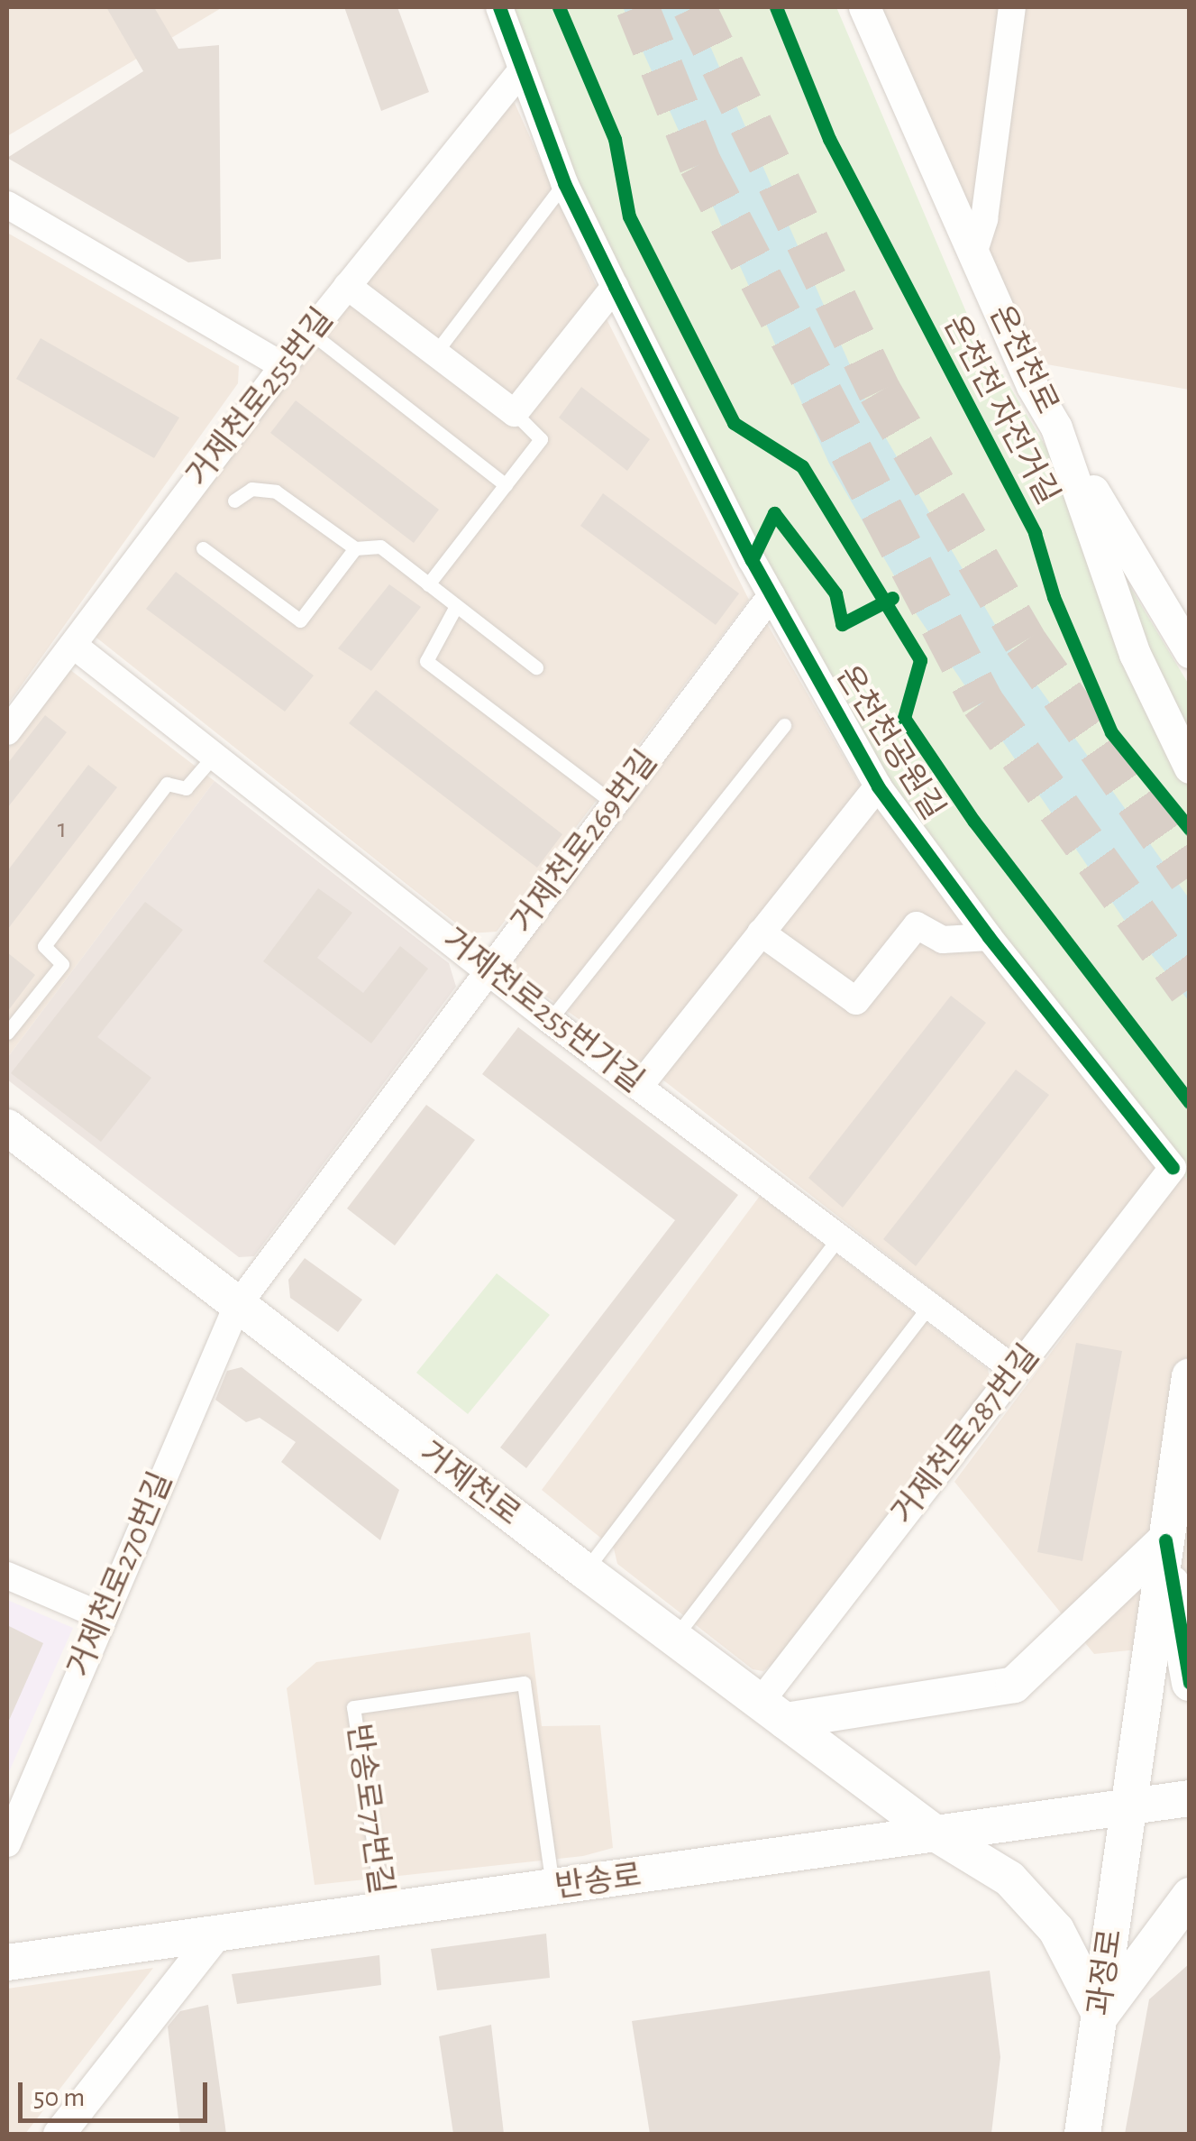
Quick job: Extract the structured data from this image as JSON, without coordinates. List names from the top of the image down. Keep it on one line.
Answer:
{"streets":{"main road":["거제천로","반송로","과정로"],"street":["온천천로","거제천로255번길","온천천공원길","거제천로269번길","거제천로255번가길","거제천로287번길","거제천로270번길"],"lane":["반송로77번길"],"cycle path":["온천천 자전거길"]},"crossings":[["거제천로255번길","온천천공원길"],["거제천로255번길","거제천로255번가길"],["온천천공원길","거제천로269번길"],["온천천공원길","거제천로287번길"],["거제천로269번길","거제천로255번가길"],["거제천로269번길","거제천로"],["거제천로269번길","거제천로270번길"],["거제천로255번가길","거제천로287번길"],["거제천로287번길","거제천로"],["거제천로","거제천로270번길"],["거제천로","반송로"],["거제천로","과정로"],["반송로77번길","반송로"],["반송로","과정로"]],"house_numbers":["1"],"scale_bar":"50 m"}
